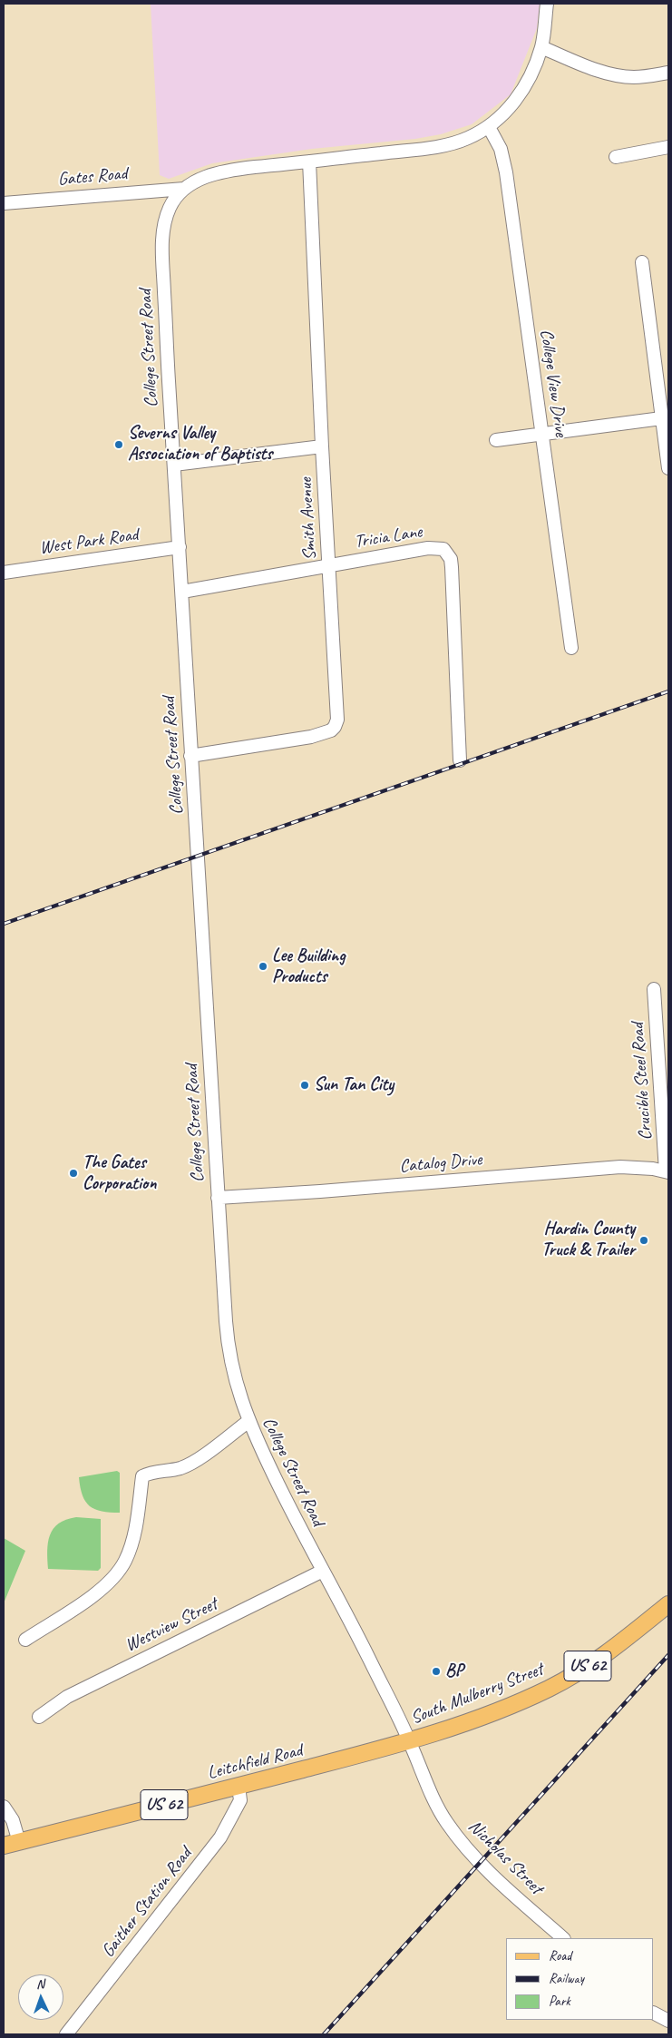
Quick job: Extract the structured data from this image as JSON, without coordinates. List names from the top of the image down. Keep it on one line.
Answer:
{"streets":{"main road":["US 62","South Mulberry Street","Leitchfield Road"],"street":["Gates Road","College Street Road","College View Drive","Smith Avenue","Tricia Lane","West Park Road","Crucible Steel Road","Catalog Drive","Westview Street","Nicholas Street","Gaither Station Road"]},"crossings":[["Gates Road","College Street Road"],["College Street Road","College View Drive"],["College Street Road","Smith Avenue"],["College Street Road","Tricia Lane"],["College Street Road","West Park Road"],["College Street Road","Catalog Drive"],["College Street Road","Westview Street"],["College Street Road","South Mulberry Street"],["College Street Road","Leitchfield Road"],["College Street Road","Nicholas Street"],["Smith Avenue","Tricia Lane"],["Crucible Steel Road","Catalog Drive"],["South Mulberry Street","Leitchfield Road"],["South Mulberry Street","Nicholas Street"],["Leitchfield Road","Nicholas Street"],["Leitchfield Road","Gaither Station Road"]],"places":["Severns Valley Association of Baptists","Lee Building Products","Sun Tan City","The Gates Corporation","Hardin County Truck & Trailer","BP"],"legend":["Road","Railway","Park"],"north":"top"}
